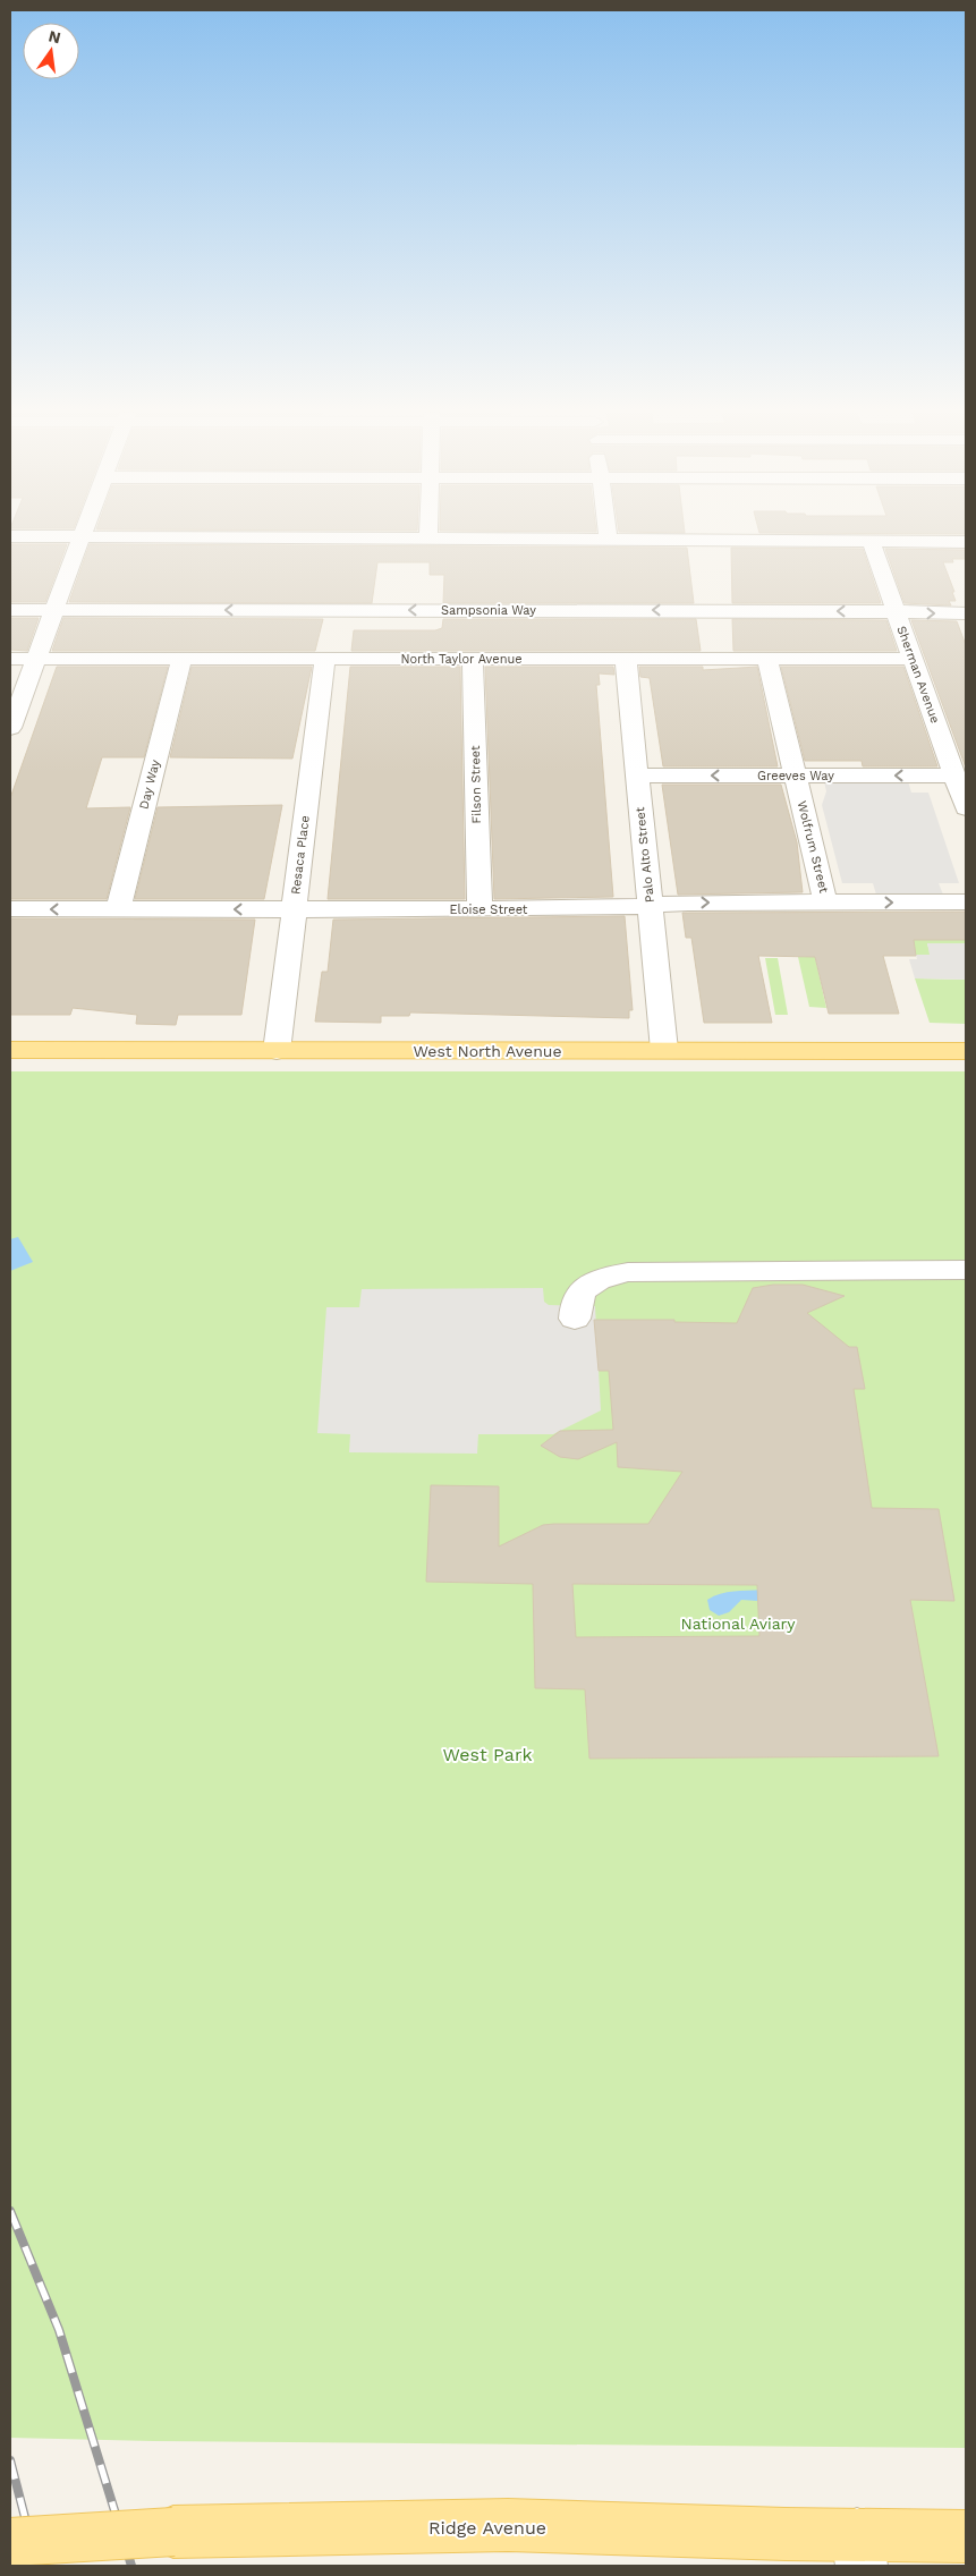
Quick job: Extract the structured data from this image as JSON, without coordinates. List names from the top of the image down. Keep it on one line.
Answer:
{"streets":{"main road":["West North Avenue","Ridge Avenue"],"street":["Sampsonia Way","North Taylor Avenue","Sherman Avenue","Greeves Way","Day Way","Filson Street","Wolfrum Street","Resaca Place","Palo Alto Street","Eloise Street"]},"crossings":[["Sampsonia Way","Sherman Avenue"],["North Taylor Avenue","Sherman Avenue"],["North Taylor Avenue","Day Way"],["North Taylor Avenue","Filson Street"],["North Taylor Avenue","Wolfrum Street"],["North Taylor Avenue","Resaca Place"],["North Taylor Avenue","Palo Alto Street"],["Sherman Avenue","Greeves Way"],["Greeves Way","Wolfrum Street"],["Greeves Way","Palo Alto Street"],["Day Way","Eloise Street"],["Filson Street","Eloise Street"],["Wolfrum Street","Eloise Street"],["Resaca Place","Eloise Street"],["Resaca Place","West North Avenue"],["Palo Alto Street","Eloise Street"],["Palo Alto Street","West North Avenue"]],"parks":["National Aviary","West Park"],"north":"top"}
